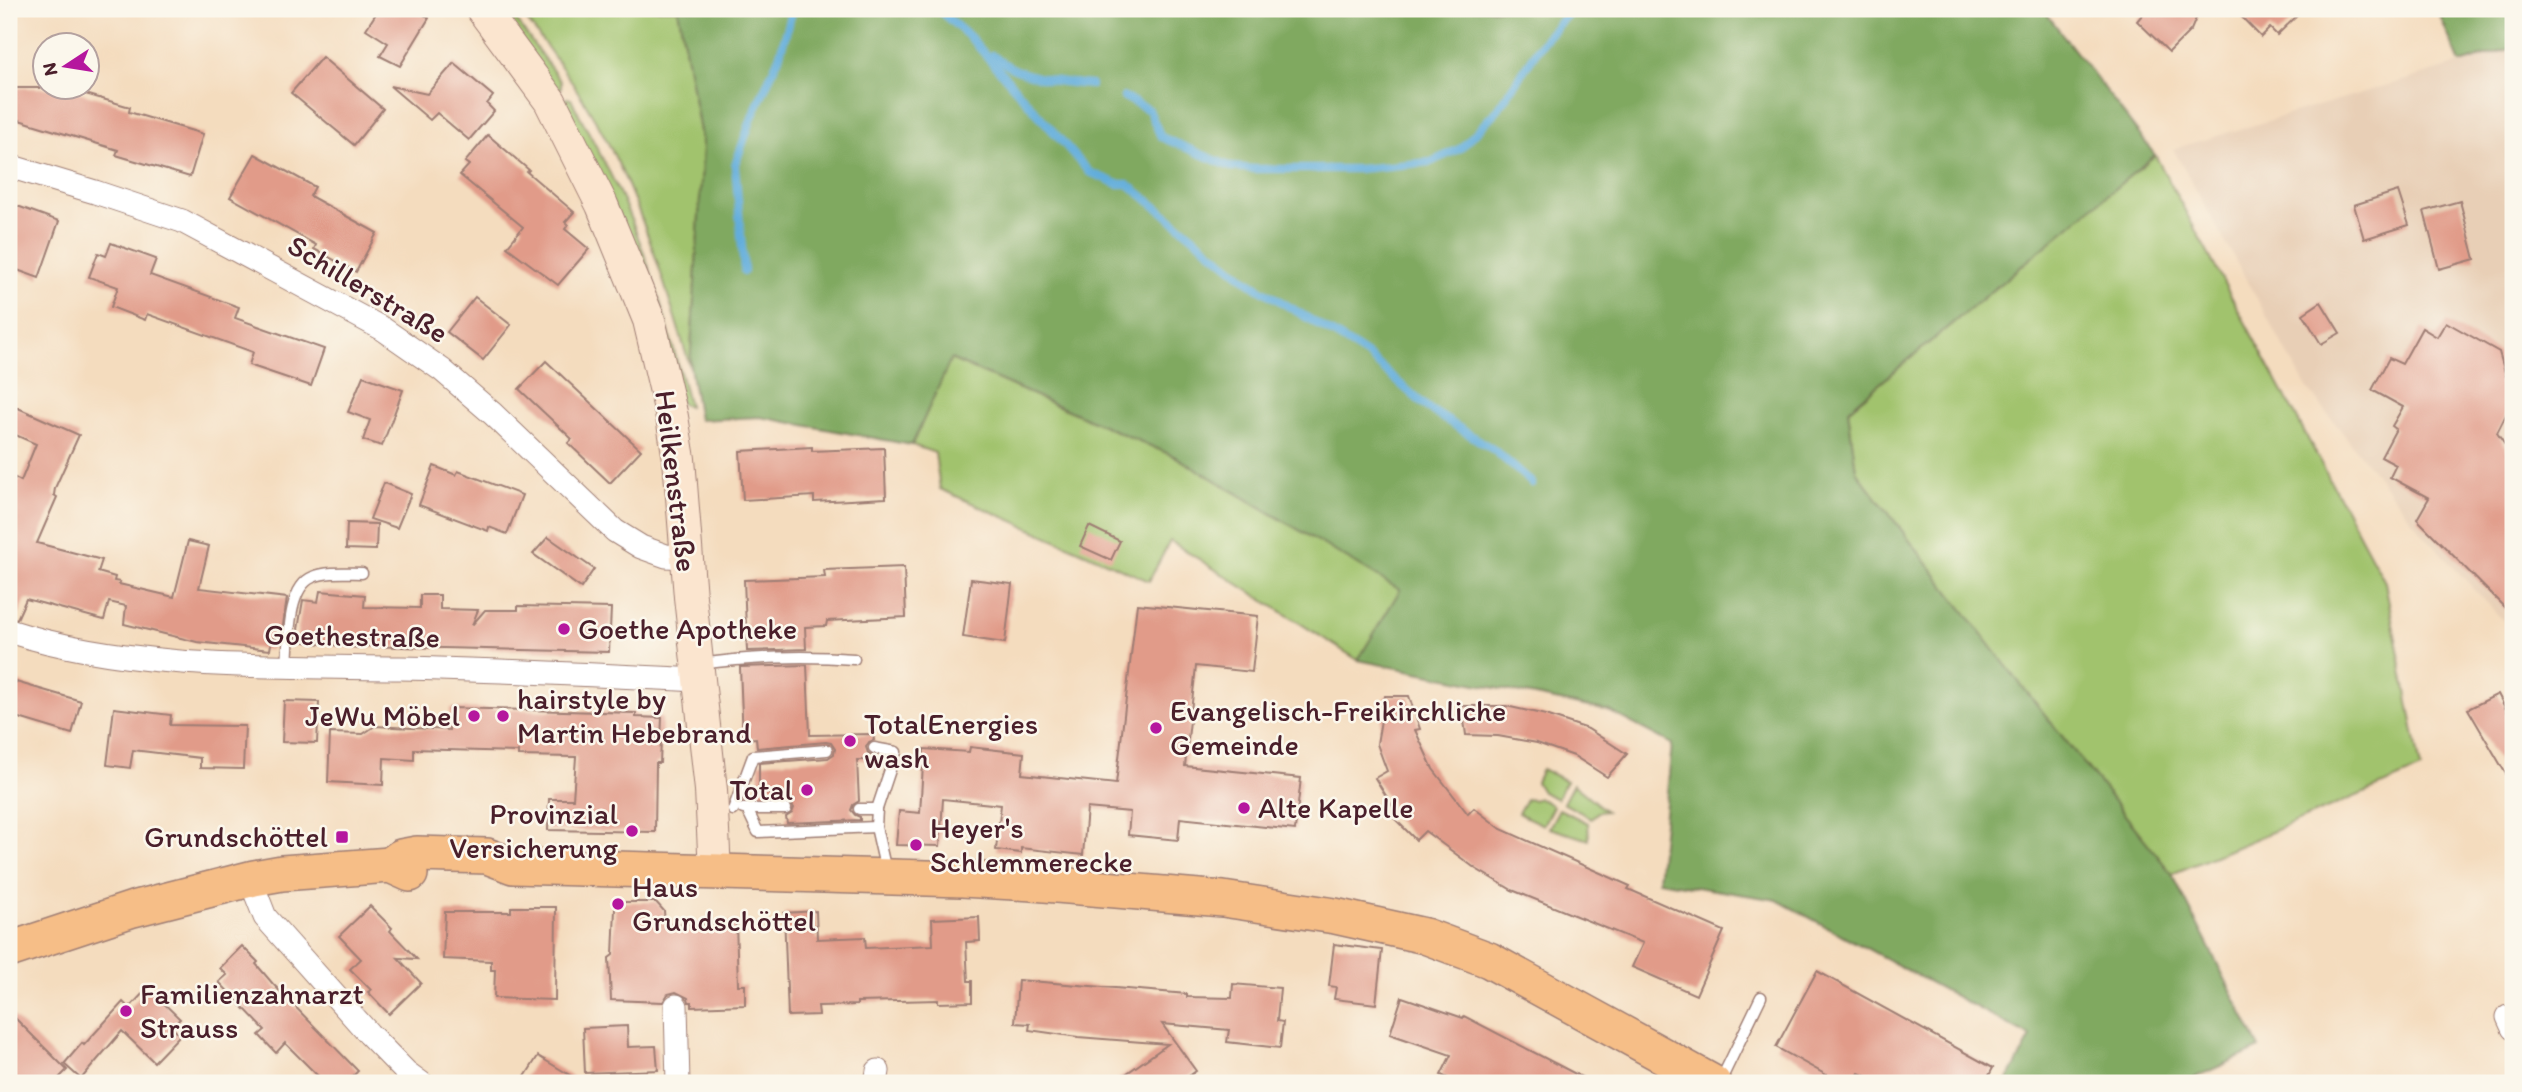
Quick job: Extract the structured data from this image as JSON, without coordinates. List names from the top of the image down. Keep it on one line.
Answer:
{"streets":{"street":["Schillerstraße","Heilkenstraße","Goethestraße"]},"crossings":[["Schillerstraße","Heilkenstraße"],["Heilkenstraße","Goethestraße"]],"places":{"other":["Goethe Apotheke","JeWu Möbel","hairstyle by Martin Hebebrand","Evangelisch-Freikirchliche Gemeinde","TotalEnergies wash","Total","Alte Kapelle","Provinzial Versicherung","Heyer's Schlemmerecke","Haus Grundschöttel","Familienzahnarzt Strauss"],"transit":["Grundschöttel"]},"north":"left"}
